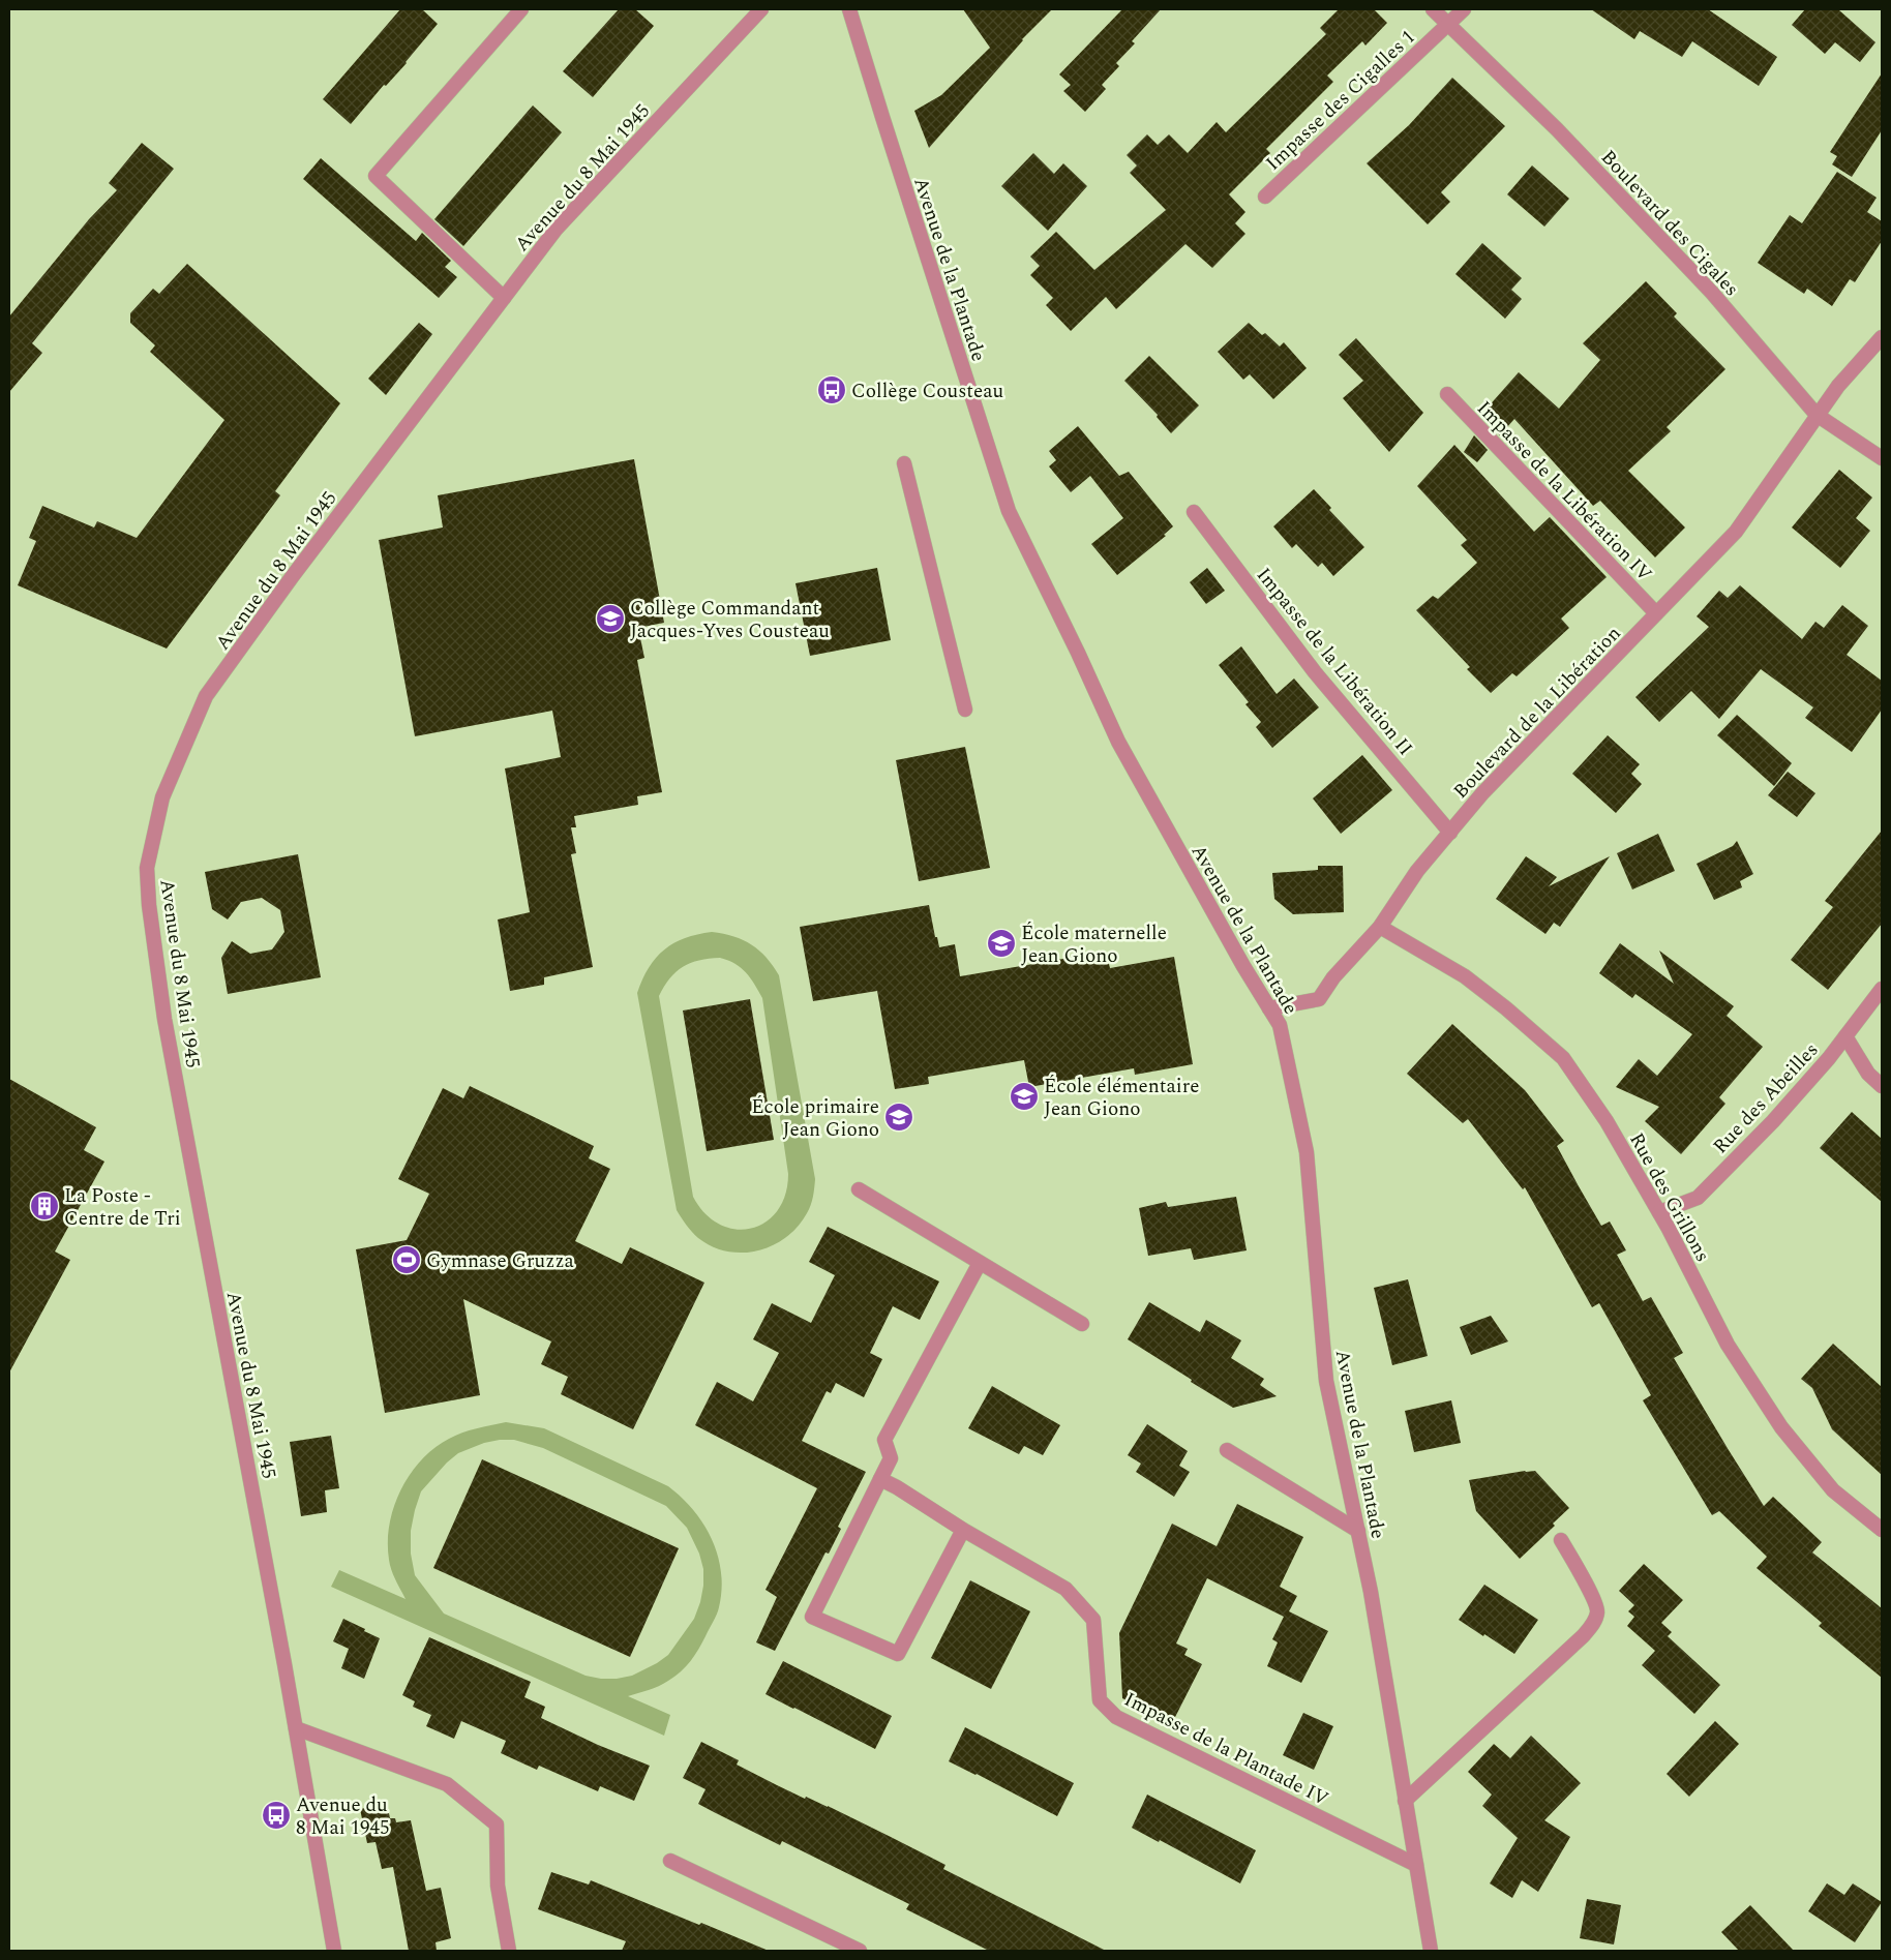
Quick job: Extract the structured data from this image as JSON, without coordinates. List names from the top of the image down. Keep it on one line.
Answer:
{"streets":{"street":["Impasse des Cigalles 1","Avenue du 8 Mai 1945","Boulevard des Cigales","Avenue de la Plantade","Impasse de la Libération IV","Impasse de la Libération II","Boulevard de la Libération","Rue des Abeilles","Rue des Grillons","Impasse de la Plantade IV"]},"crossings":[["Impasse des Cigalles 1","Boulevard des Cigales"],["Boulevard des Cigales","Boulevard de la Libération"],["Avenue de la Plantade","Boulevard de la Libération"],["Avenue de la Plantade","Impasse de la Plantade IV"],["Impasse de la Libération IV","Boulevard de la Libération"],["Impasse de la Libération II","Boulevard de la Libération"],["Boulevard de la Libération","Rue des Grillons"],["Rue des Abeilles","Rue des Grillons"]],"places":{"bus stop":["Collège Cousteau","Avenue du 8 Mai 1945"],"school or university":["Collège Commandant Jacques-Yves Cousteau","École maternelle Jean Giono","École élémentaire Jean Giono","École primaire Jean Giono"],"building":["La Poste - Centre de Tri"],"sports":["Gymnase Gruzza"]}}
